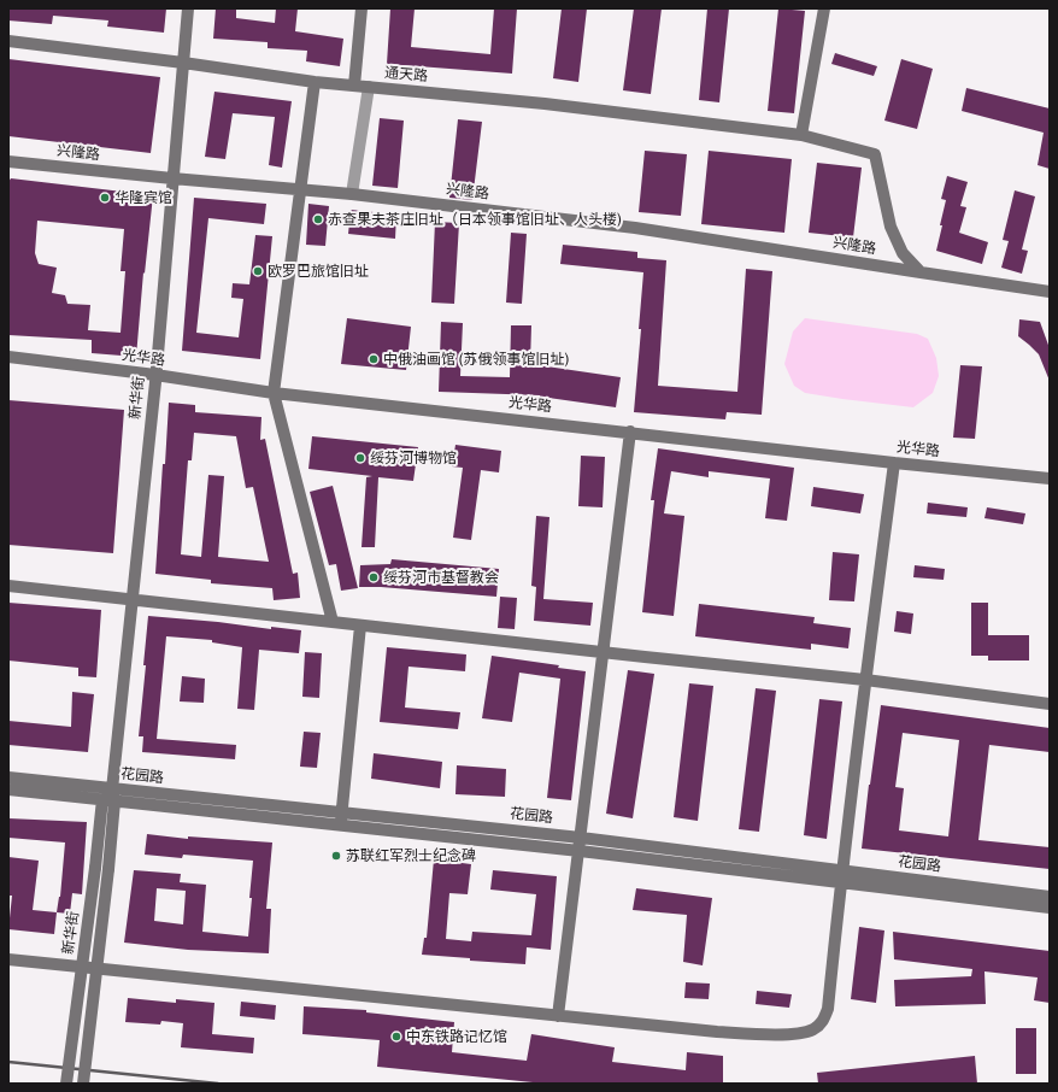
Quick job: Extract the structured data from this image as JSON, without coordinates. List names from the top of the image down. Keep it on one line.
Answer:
{"streets":{"street":["通天路","兴隆路","光华路","新华街","花园路"]},"crossings":[["通天路","兴隆路"],["通天路","新华街"],["兴隆路","新华街"],["光华路","新华街"],["新华街","花园路"]],"places":["华隆宾馆","赤查果夫茶庄旧址（日本领事馆旧址、人头楼)","欧罗巴旅馆旧址","中俄油画馆 (苏俄领事馆旧址)","绥芬河博物馆","绥芬河市基督教会","苏联红军烈士纪念碑","中东铁路记忆馆"]}
